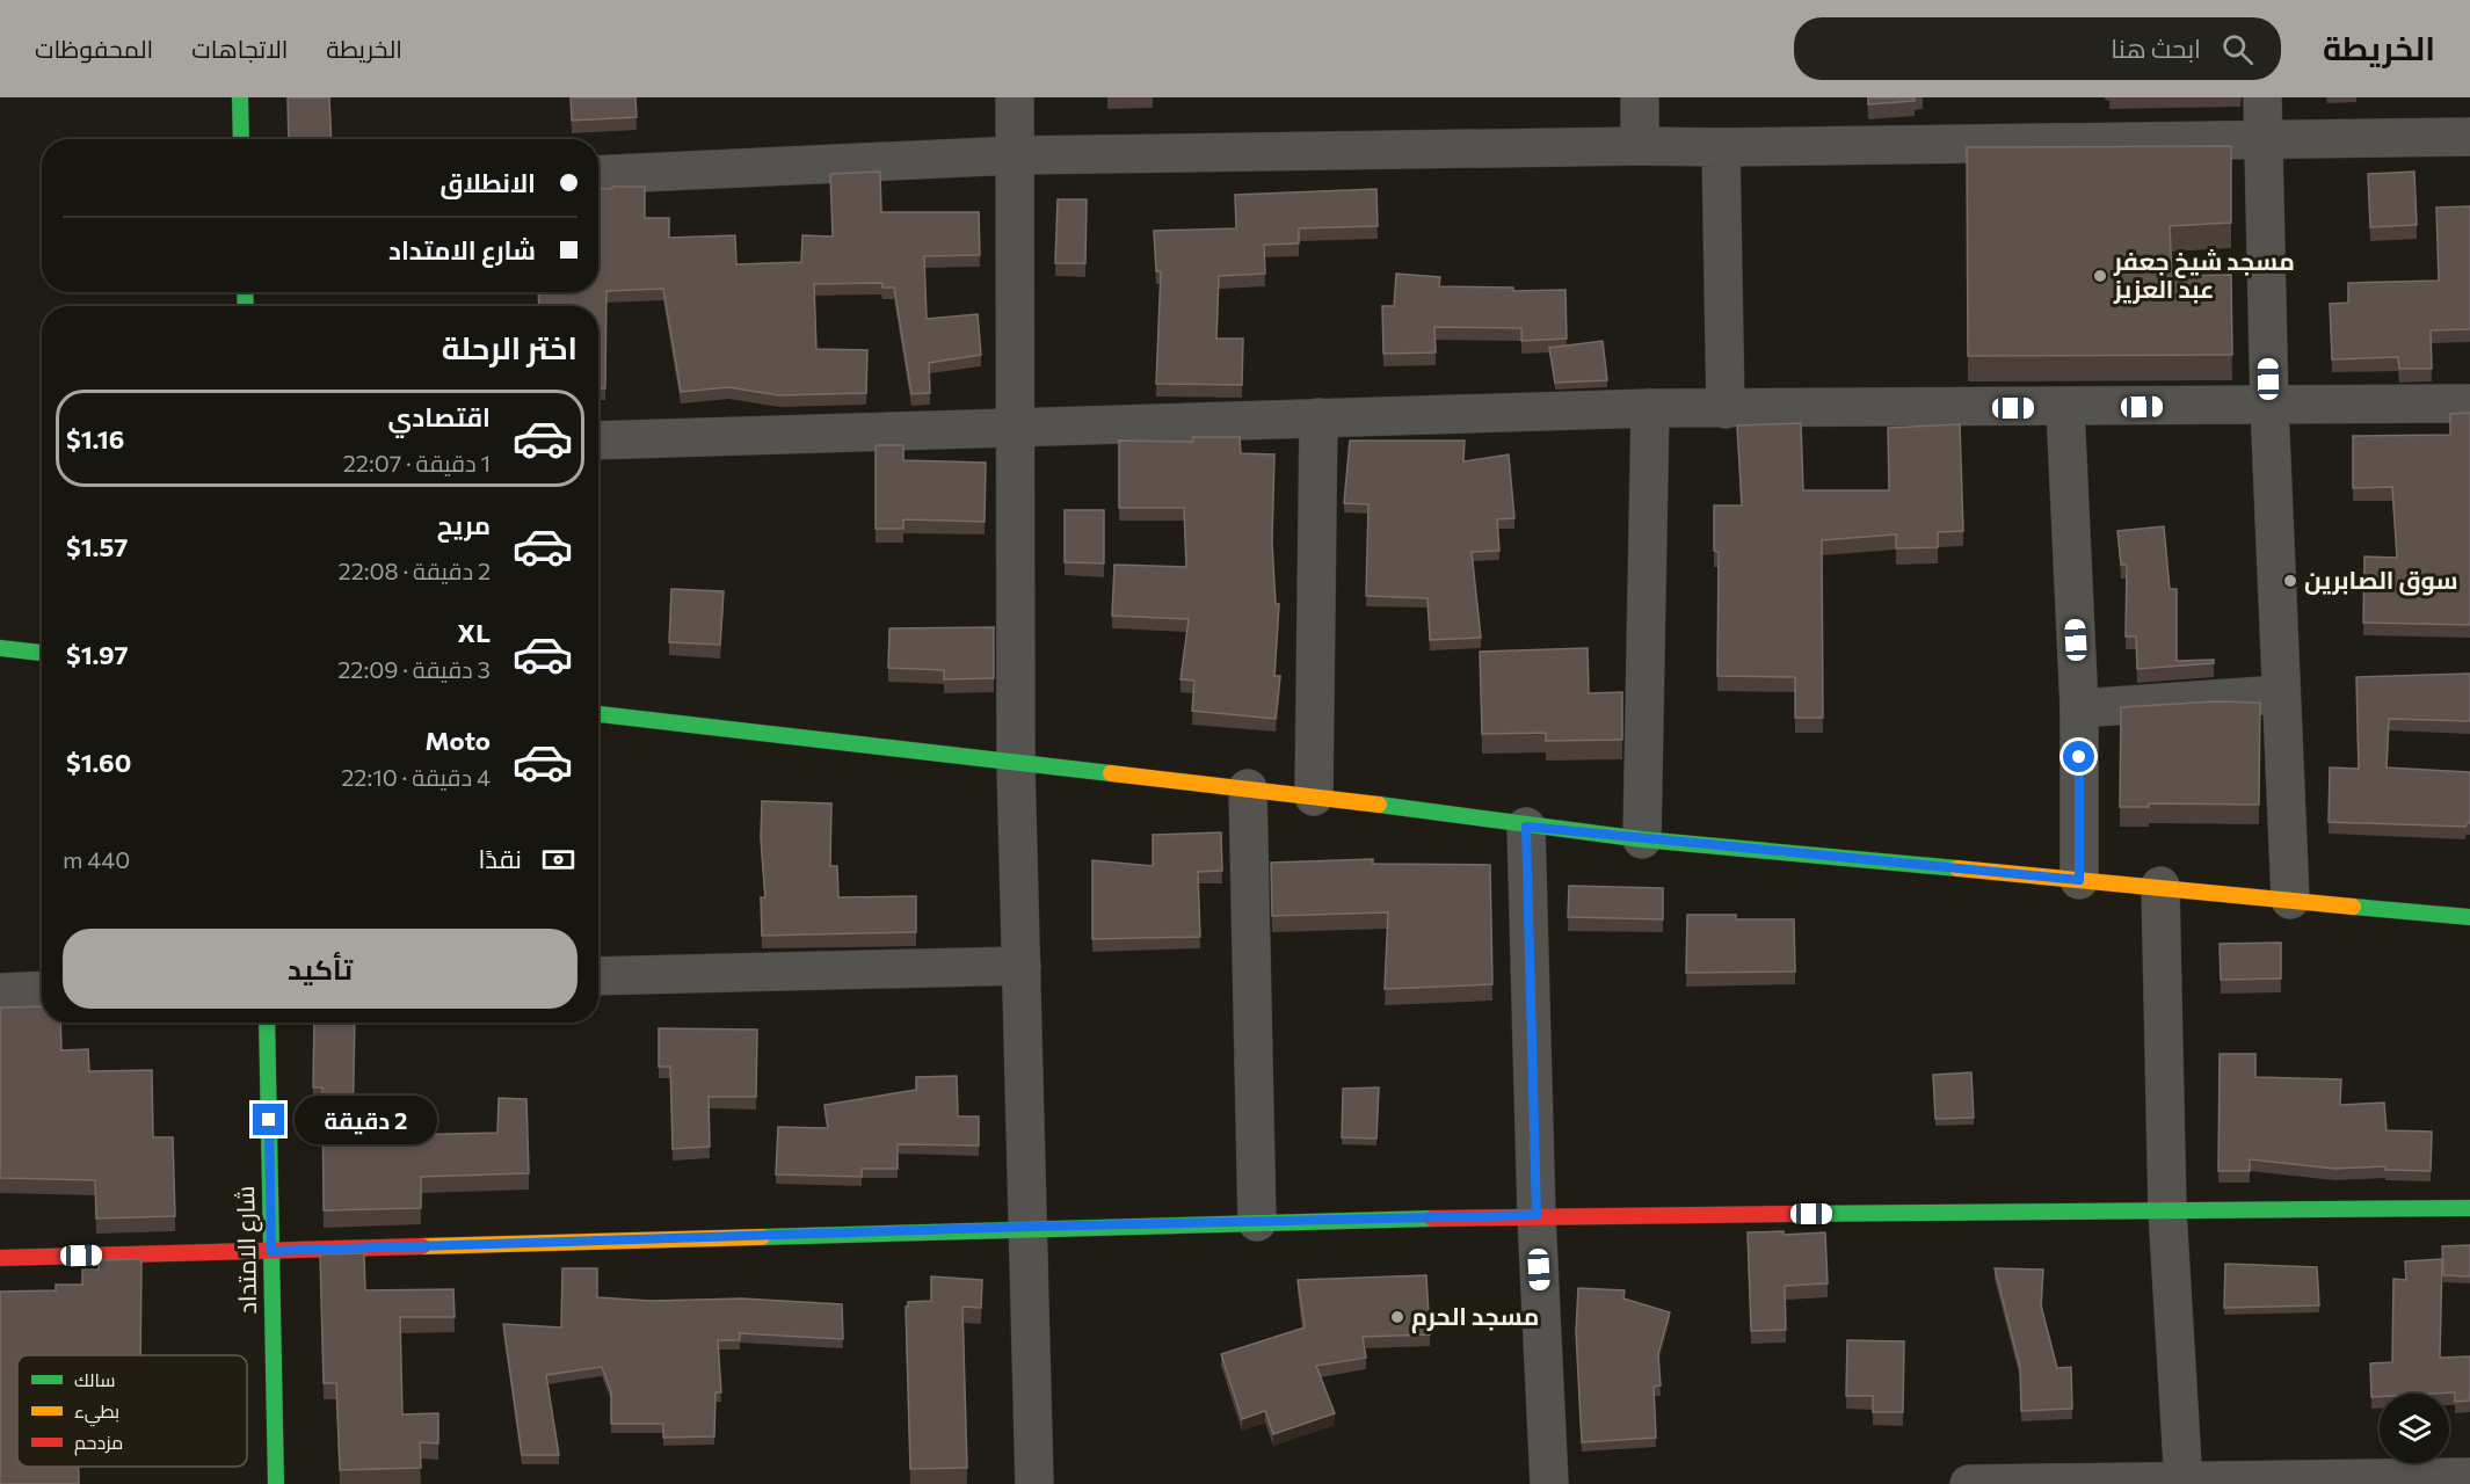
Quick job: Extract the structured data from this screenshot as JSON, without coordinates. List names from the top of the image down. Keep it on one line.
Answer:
{"streets":{"street":["شارع الامتداد"]},"places":["مسجد شيخ جعفر عبد العزيز","سوق الصابرين","مسجد الحرم"],"legend":["سالك","بطيء","مزدحم"],"page":{"header":"الخريطة","search":"ابحث هنا","nav":["الخريطة","الاتجاهات","المحفوظات"],"banner":["الانطلاق","شارع الامتداد"],"heading":"اختر الرحلة","list":[{"name":"اقتصادي","note":"1 دقيقة · 22:07","value":"$1.16"},{"name":"مريح","note":"2 دقيقة · 22:08","value":"$1.57"},{"name":"XL","note":"3 دقيقة · 22:09","value":"$1.97"},{"name":"Moto","note":"4 دقيقة · 22:10","value":"$1.60"}],"pay":["نقدًا","440 m"],"buttons":"تأكيد","bubble":"2 دقيقة"}}
